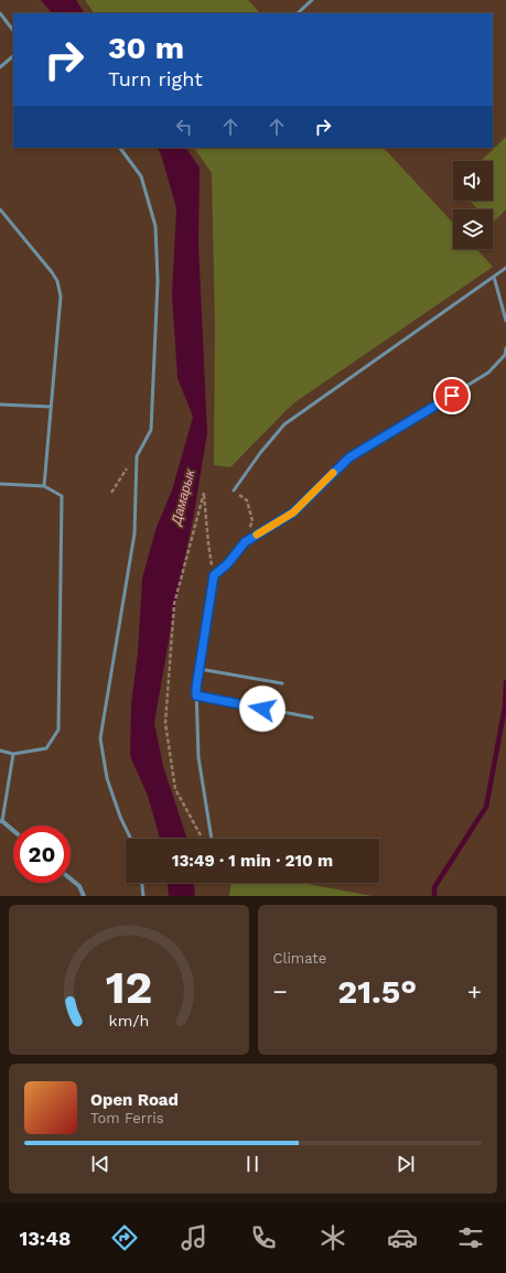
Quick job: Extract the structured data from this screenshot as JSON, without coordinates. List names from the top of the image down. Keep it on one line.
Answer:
{"water":["Дамарык"],"page":{"turn":["30 m","Turn right"],"limit":"20","trip":"13:49 · 1 min · 210 m","tile":"Climate","heat":["−","21.5°","+"],"song":["Open Road","Tom Ferris"],"tabs":"13:48","gauge":["12","km/h"]}}
